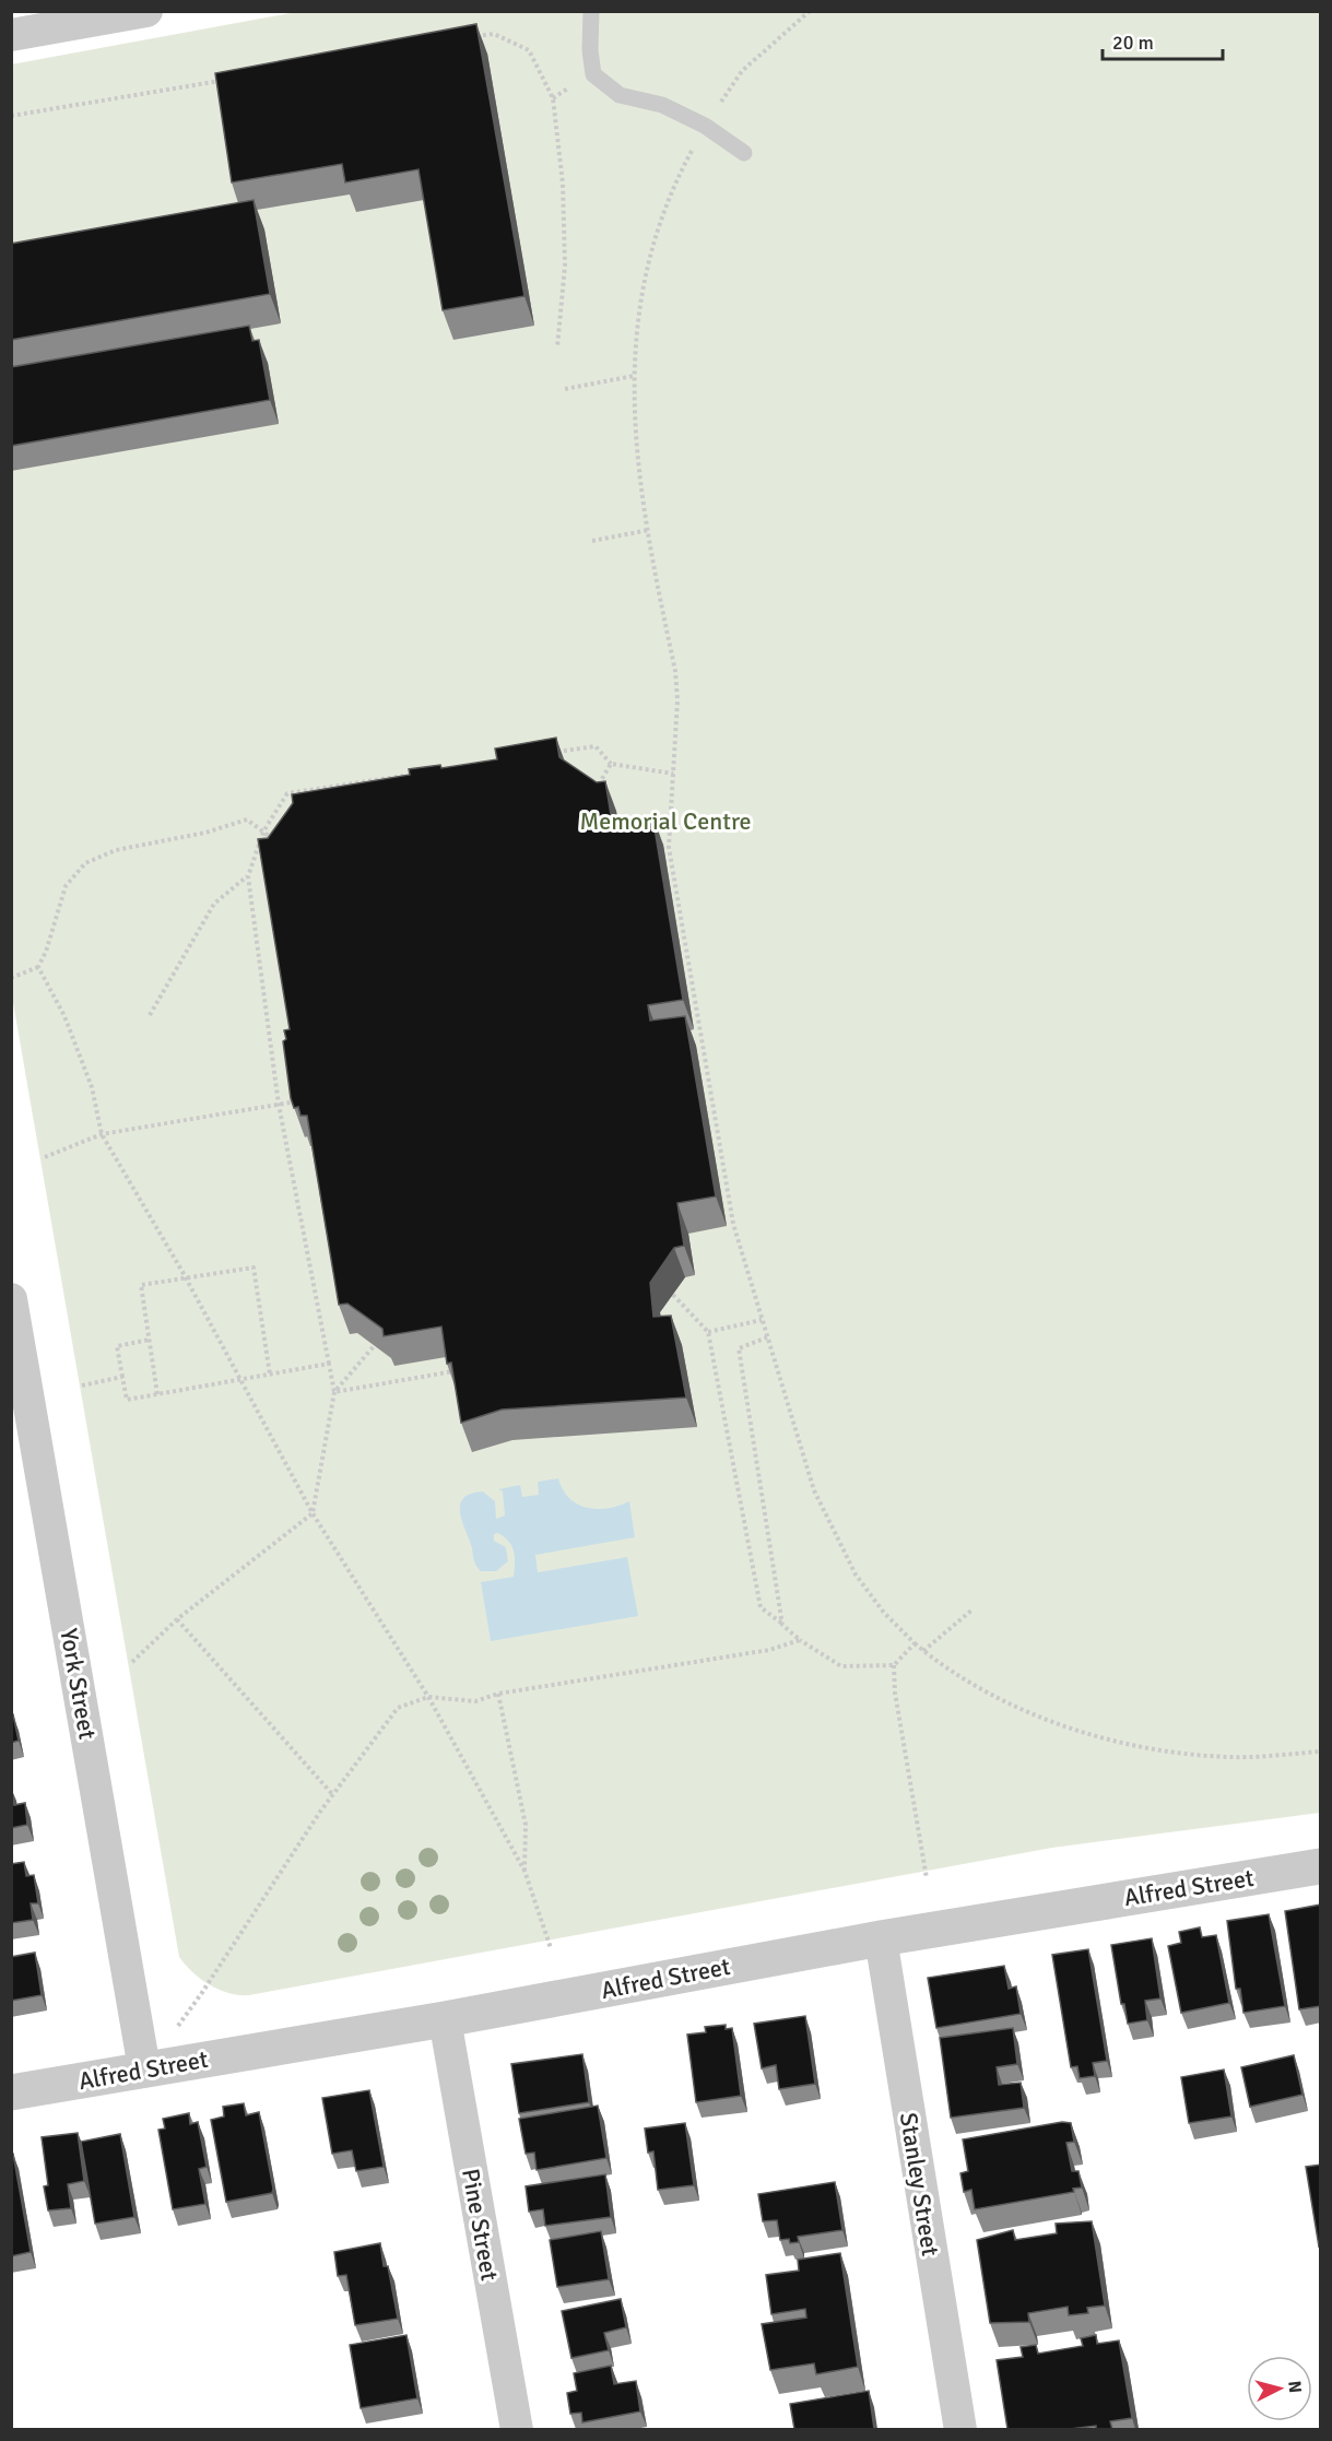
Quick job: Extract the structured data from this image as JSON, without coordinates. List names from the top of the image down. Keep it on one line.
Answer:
{"streets":{"street":["York Street","Alfred Street","Stanley Street","Pine Street"]},"crossings":[["York Street","Alfred Street"],["Alfred Street","Stanley Street"],["Alfred Street","Pine Street"]],"parks":["Memorial Centre"],"scale_bar":"20 m","north":"right"}
